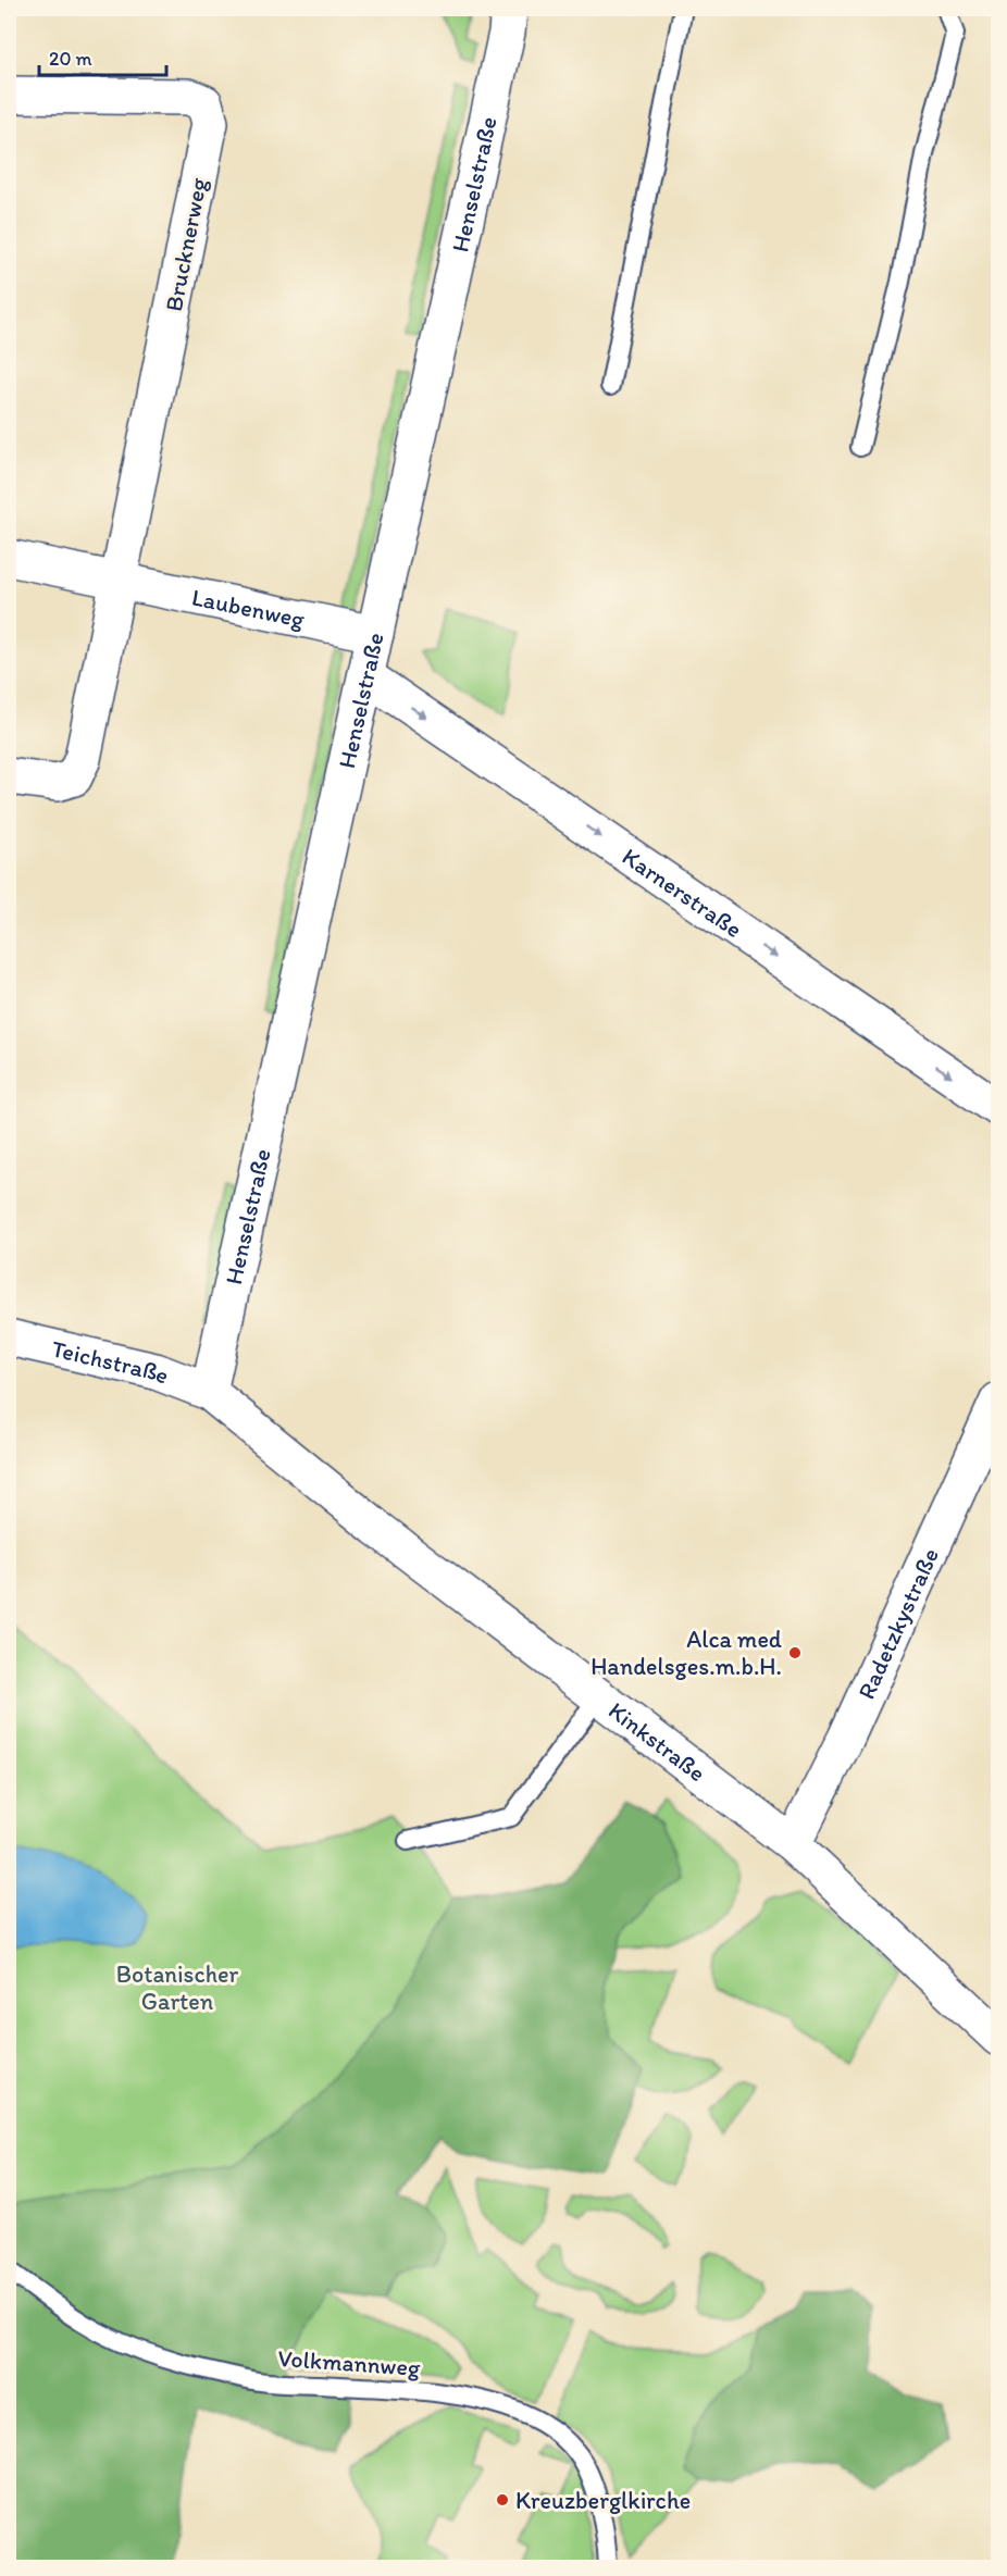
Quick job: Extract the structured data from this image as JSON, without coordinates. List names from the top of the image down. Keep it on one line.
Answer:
{"streets":{"street":["Henselstraße","Brucknerweg","Laubenweg","Karnerstraße","Teichstraße","Radetzkystraße","Kinkstraße"],"lane":["Volkmannweg"]},"crossings":[["Henselstraße","Laubenweg"],["Henselstraße","Karnerstraße"],["Henselstraße","Teichstraße"],["Henselstraße","Kinkstraße"],["Brucknerweg","Laubenweg"],["Teichstraße","Kinkstraße"],["Radetzkystraße","Kinkstraße"]],"one_way":["Karnerstraße"],"parks":["Botanischer Garten"],"places":["Alca med Handelsges.m.b.H.","Kreuzberglkirche"],"scale_bar":"20 m"}
